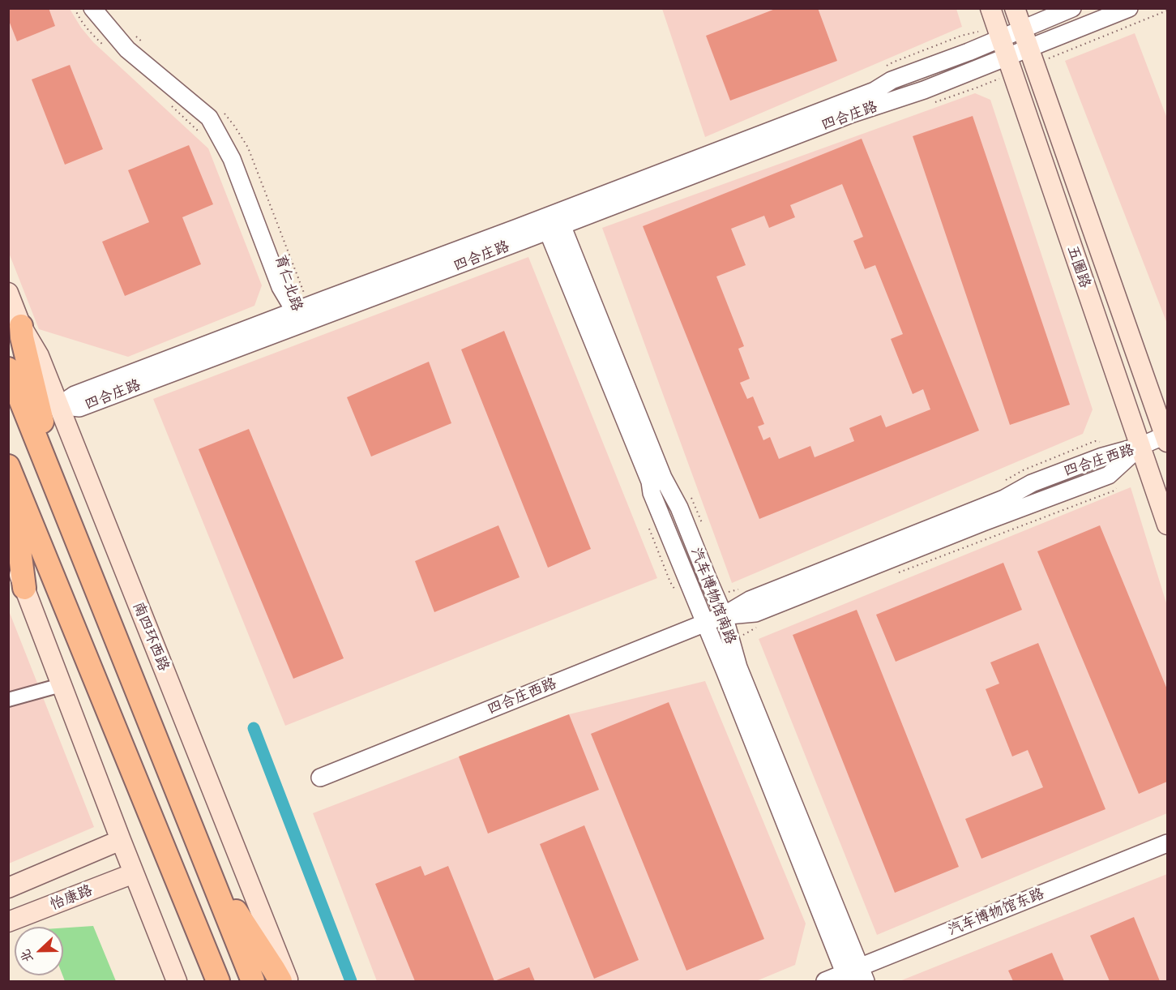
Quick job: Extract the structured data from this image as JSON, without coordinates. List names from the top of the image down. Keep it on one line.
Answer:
{"streets":{"main road":["五圈路","南四环西路","怡康路"],"street":["四合庄路","育仁北路","四合庄西路","汽车博物馆南路","汽车博物馆东路"]},"crossings":[["四合庄路","五圈路"],["四合庄路","育仁北路"],["四合庄路","汽车博物馆南路"],["四合庄路","南四环西路"],["五圈路","四合庄西路"],["四合庄西路","汽车博物馆南路"],["汽车博物馆南路","汽车博物馆东路"]],"north":"left"}
